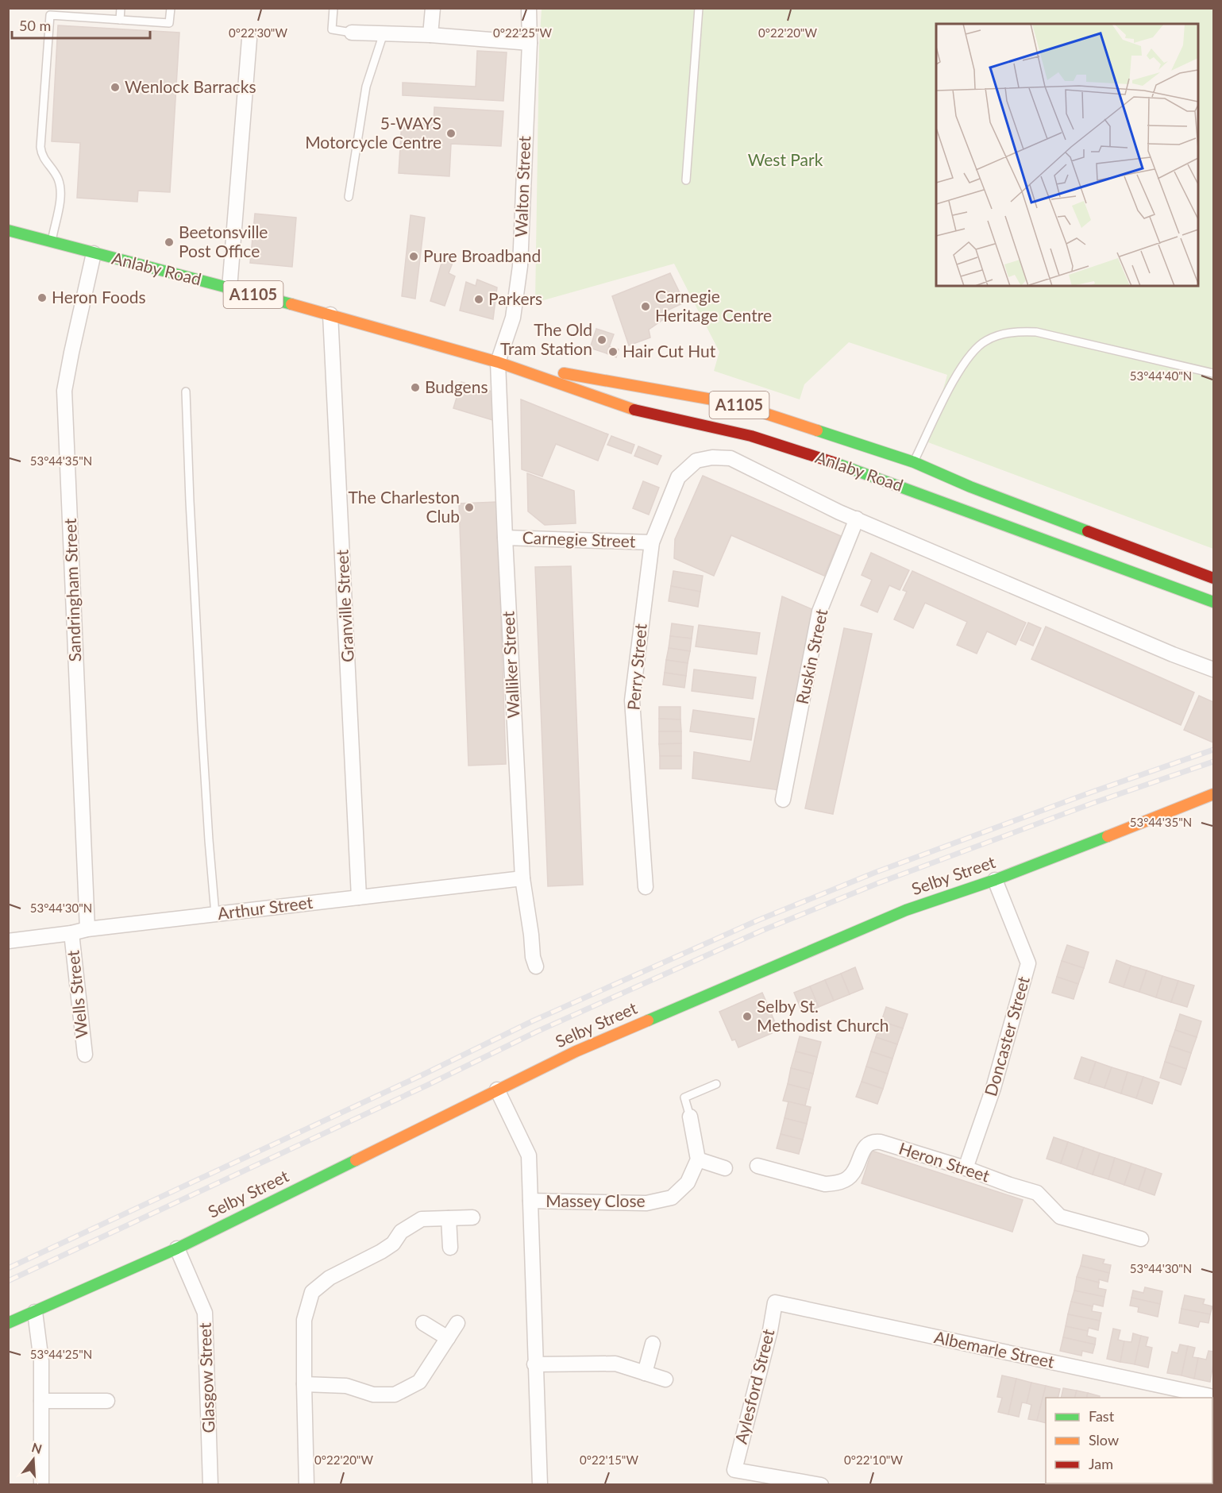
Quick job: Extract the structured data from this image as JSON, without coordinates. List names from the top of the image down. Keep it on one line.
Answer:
{"streets":{"main road":["Anlaby Road","A1105","Selby Street"],"street":["Walton Street","Carnegie Street","Sandringham Street","Granville Street","Ruskin Street","Walliker Street","Perry Street","Arthur Street","Wells Street","Doncaster Street","Heron Street","Massey Close","Albemarle Street","Glasgow Street","Aylesford Street"]},"crossings":[["Walton Street","Anlaby Road"],["Walton Street","Walliker Street"],["Anlaby Road","Sandringham Street"],["Anlaby Road","Granville Street"],["Anlaby Road","Walliker Street"],["Carnegie Street","Walliker Street"],["Carnegie Street","Perry Street"],["Sandringham Street","Arthur Street"],["Granville Street","Arthur Street"],["Ruskin Street","Perry Street"],["Walliker Street","Arthur Street"],["Selby Street","Doncaster Street"],["Selby Street","Massey Close"],["Selby Street","Glasgow Street"],["Arthur Street","Wells Street"],["Doncaster Street","Heron Street"],["Albemarle Street","Aylesford Street"]],"parks":["West Park"],"places":["Wenlock Barracks","5-WAYS Motorcycle Centre","Beetonsville Post Office","Pure Broadband","Heron Foods","Parkers","Carnegie Heritage Centre","The Old Tram Station","Hair Cut Hut","Budgens","The Charleston Club","Selby St. Methodist Church"],"legend":["Fast","Slow","Jam"],"scale_bar":"50 m","north":"top","coordinates":["0°22'30\"W","0°22'25\"W","0°22'20\"W","53°44'40\"N","53°44'35\"N","53°44'30\"N","53°44'25\"N","0°22'15\"W","0°22'10\"W"]}
